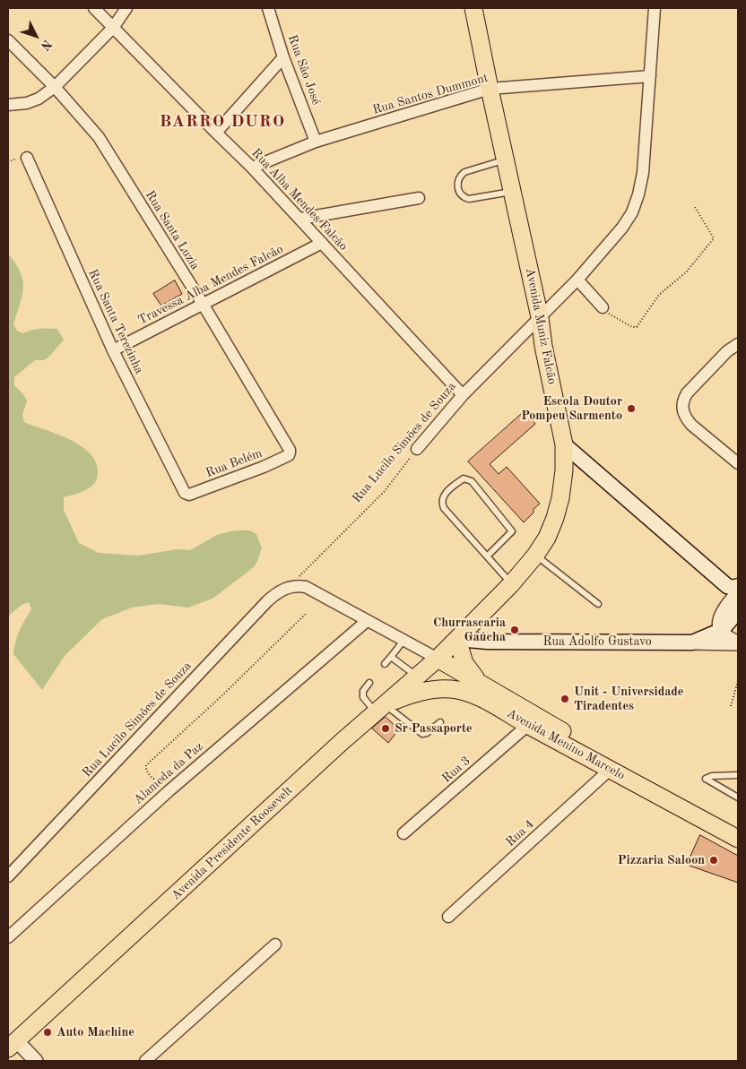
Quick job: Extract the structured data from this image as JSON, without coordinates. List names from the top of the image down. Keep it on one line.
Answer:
{"streets":{"main road":["Avenida Muniz Falcão","Rua Adolfo Gustavo","Avenida Menino Marcelo","Avenida Presidente Roosevelt"],"street":["Rua São José","Rua Santos Dummont","Rua Alba Mendes Falcão","Rua Santa Luzia","Travessa Alba Mendes Falcão","Rua Santa Terezinha","Rua Lucilo Simões de Souza","Rua Belém","Rua 3","Alameda da Paz","Rua 4"]},"crossings":[["Rua São José","Rua Santos Dummont"],["Rua Santos Dummont","Rua Alba Mendes Falcão"],["Rua Santos Dummont","Avenida Muniz Falcão"],["Rua Santos Dummont","Rua Lucilo Simões de Souza"],["Rua Alba Mendes Falcão","Travessa Alba Mendes Falcão"],["Rua Alba Mendes Falcão","Rua Lucilo Simões de Souza"],["Rua Santa Luzia","Travessa Alba Mendes Falcão"],["Rua Santa Luzia","Rua Belém"],["Travessa Alba Mendes Falcão","Rua Santa Terezinha"],["Rua Santa Terezinha","Rua Belém"],["Avenida Muniz Falcão","Rua Lucilo Simões de Souza"],["Avenida Muniz Falcão","Rua Adolfo Gustavo"],["Avenida Muniz Falcão","Avenida Presidente Roosevelt"],["Rua Adolfo Gustavo","Avenida Presidente Roosevelt"],["Avenida Menino Marcelo","Rua 3"],["Avenida Menino Marcelo","Rua 4"],["Avenida Menino Marcelo","Avenida Presidente Roosevelt"]],"districts":["BARRO DURO"],"places":["Escola Doutor Pompeu Sarmento","Churrascaria Gaúcha","Unit - Universidade Tiradentes","Sr Passaporte","Pizzaria Saloon","Auto Machine"],"north":"bottom right"}
